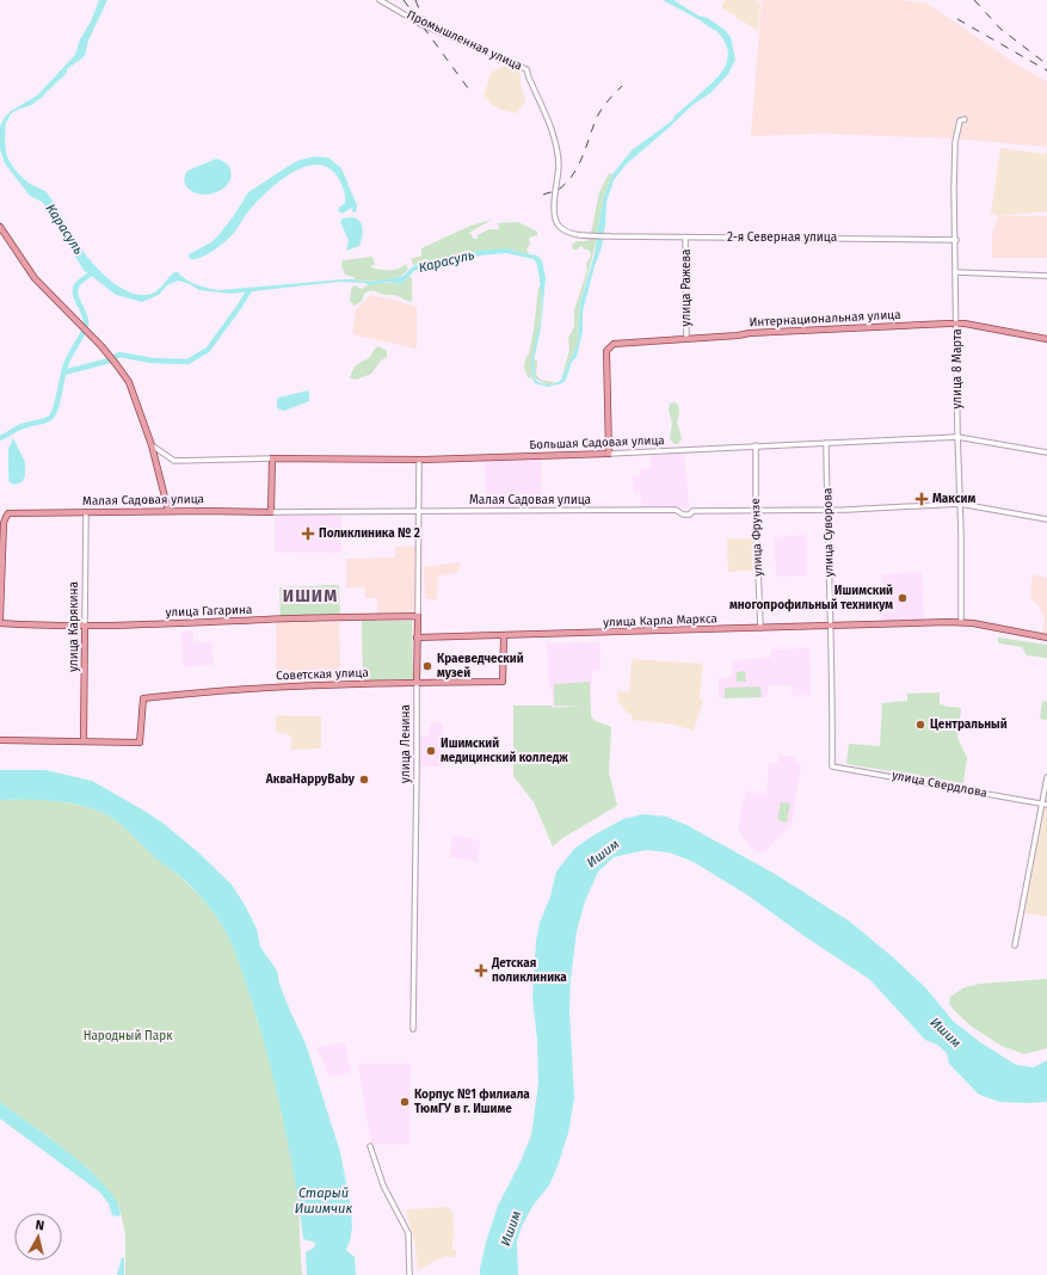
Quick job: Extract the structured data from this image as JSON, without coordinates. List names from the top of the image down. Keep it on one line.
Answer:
{"streets":{"main road":["Интернациональная улица","Большая Садовая улица","Малая Садовая улица","улица Гагарина","улица Карла Маркса","улица Карякина","Советская улица","улица Ленина"],"street":["Промышленная улица","2-я Северная улица","улица Ражева","улица 8 Марта","улица Суворова","улица Фрунзе","улица Свердлова"]},"crossings":[["Промышленная улица","2-я Северная улица"],["2-я Северная улица","улица Ражева"],["2-я Северная улица","улица 8 Марта"],["улица Ражева","Интернациональная улица"],["Интернациональная улица","улица 8 Марта"],["Интернациональная улица","Большая Садовая улица"],["улица 8 Марта","Большая Садовая улица"],["улица 8 Марта","Малая Садовая улица"],["улица 8 Марта","улица Карла Маркса"],["Большая Садовая улица","улица Суворова"],["Большая Садовая улица","улица Фрунзе"],["Большая Садовая улица","улица Ленина"],["Малая Садовая улица","улица Суворова"],["Малая Садовая улица","улица Фрунзе"],["Малая Садовая улица","улица Карякина"],["Малая Садовая улица","улица Ленина"],["улица Суворова","улица Карла Маркса"],["улица Суворова","улица Свердлова"],["улица Фрунзе","улица Карла Маркса"],["улица Гагарина","улица Карякина"],["улица Гагарина","улица Ленина"],["улица Карла Маркса","Советская улица"],["улица Карла Маркса","улица Ленина"],["улица Карякина","Советская улица"],["Советская улица","улица Ленина"]],"districts":["ИШИМ"],"water":["Карасуль","Ишим","Старый Ишимчик"],"parks":["Народный Парк"],"places":{"health":["Максим","Поликлиника № 2","Детская поликлиника"],"other":["Ишимский многопрофильный техникум","Краеведческий музей","Центральный","Ишимский медицинский колледж","АкваHappyBaby","Корпус №1 филиала ТюмГУ в г. Ишиме"]},"north":"top"}
